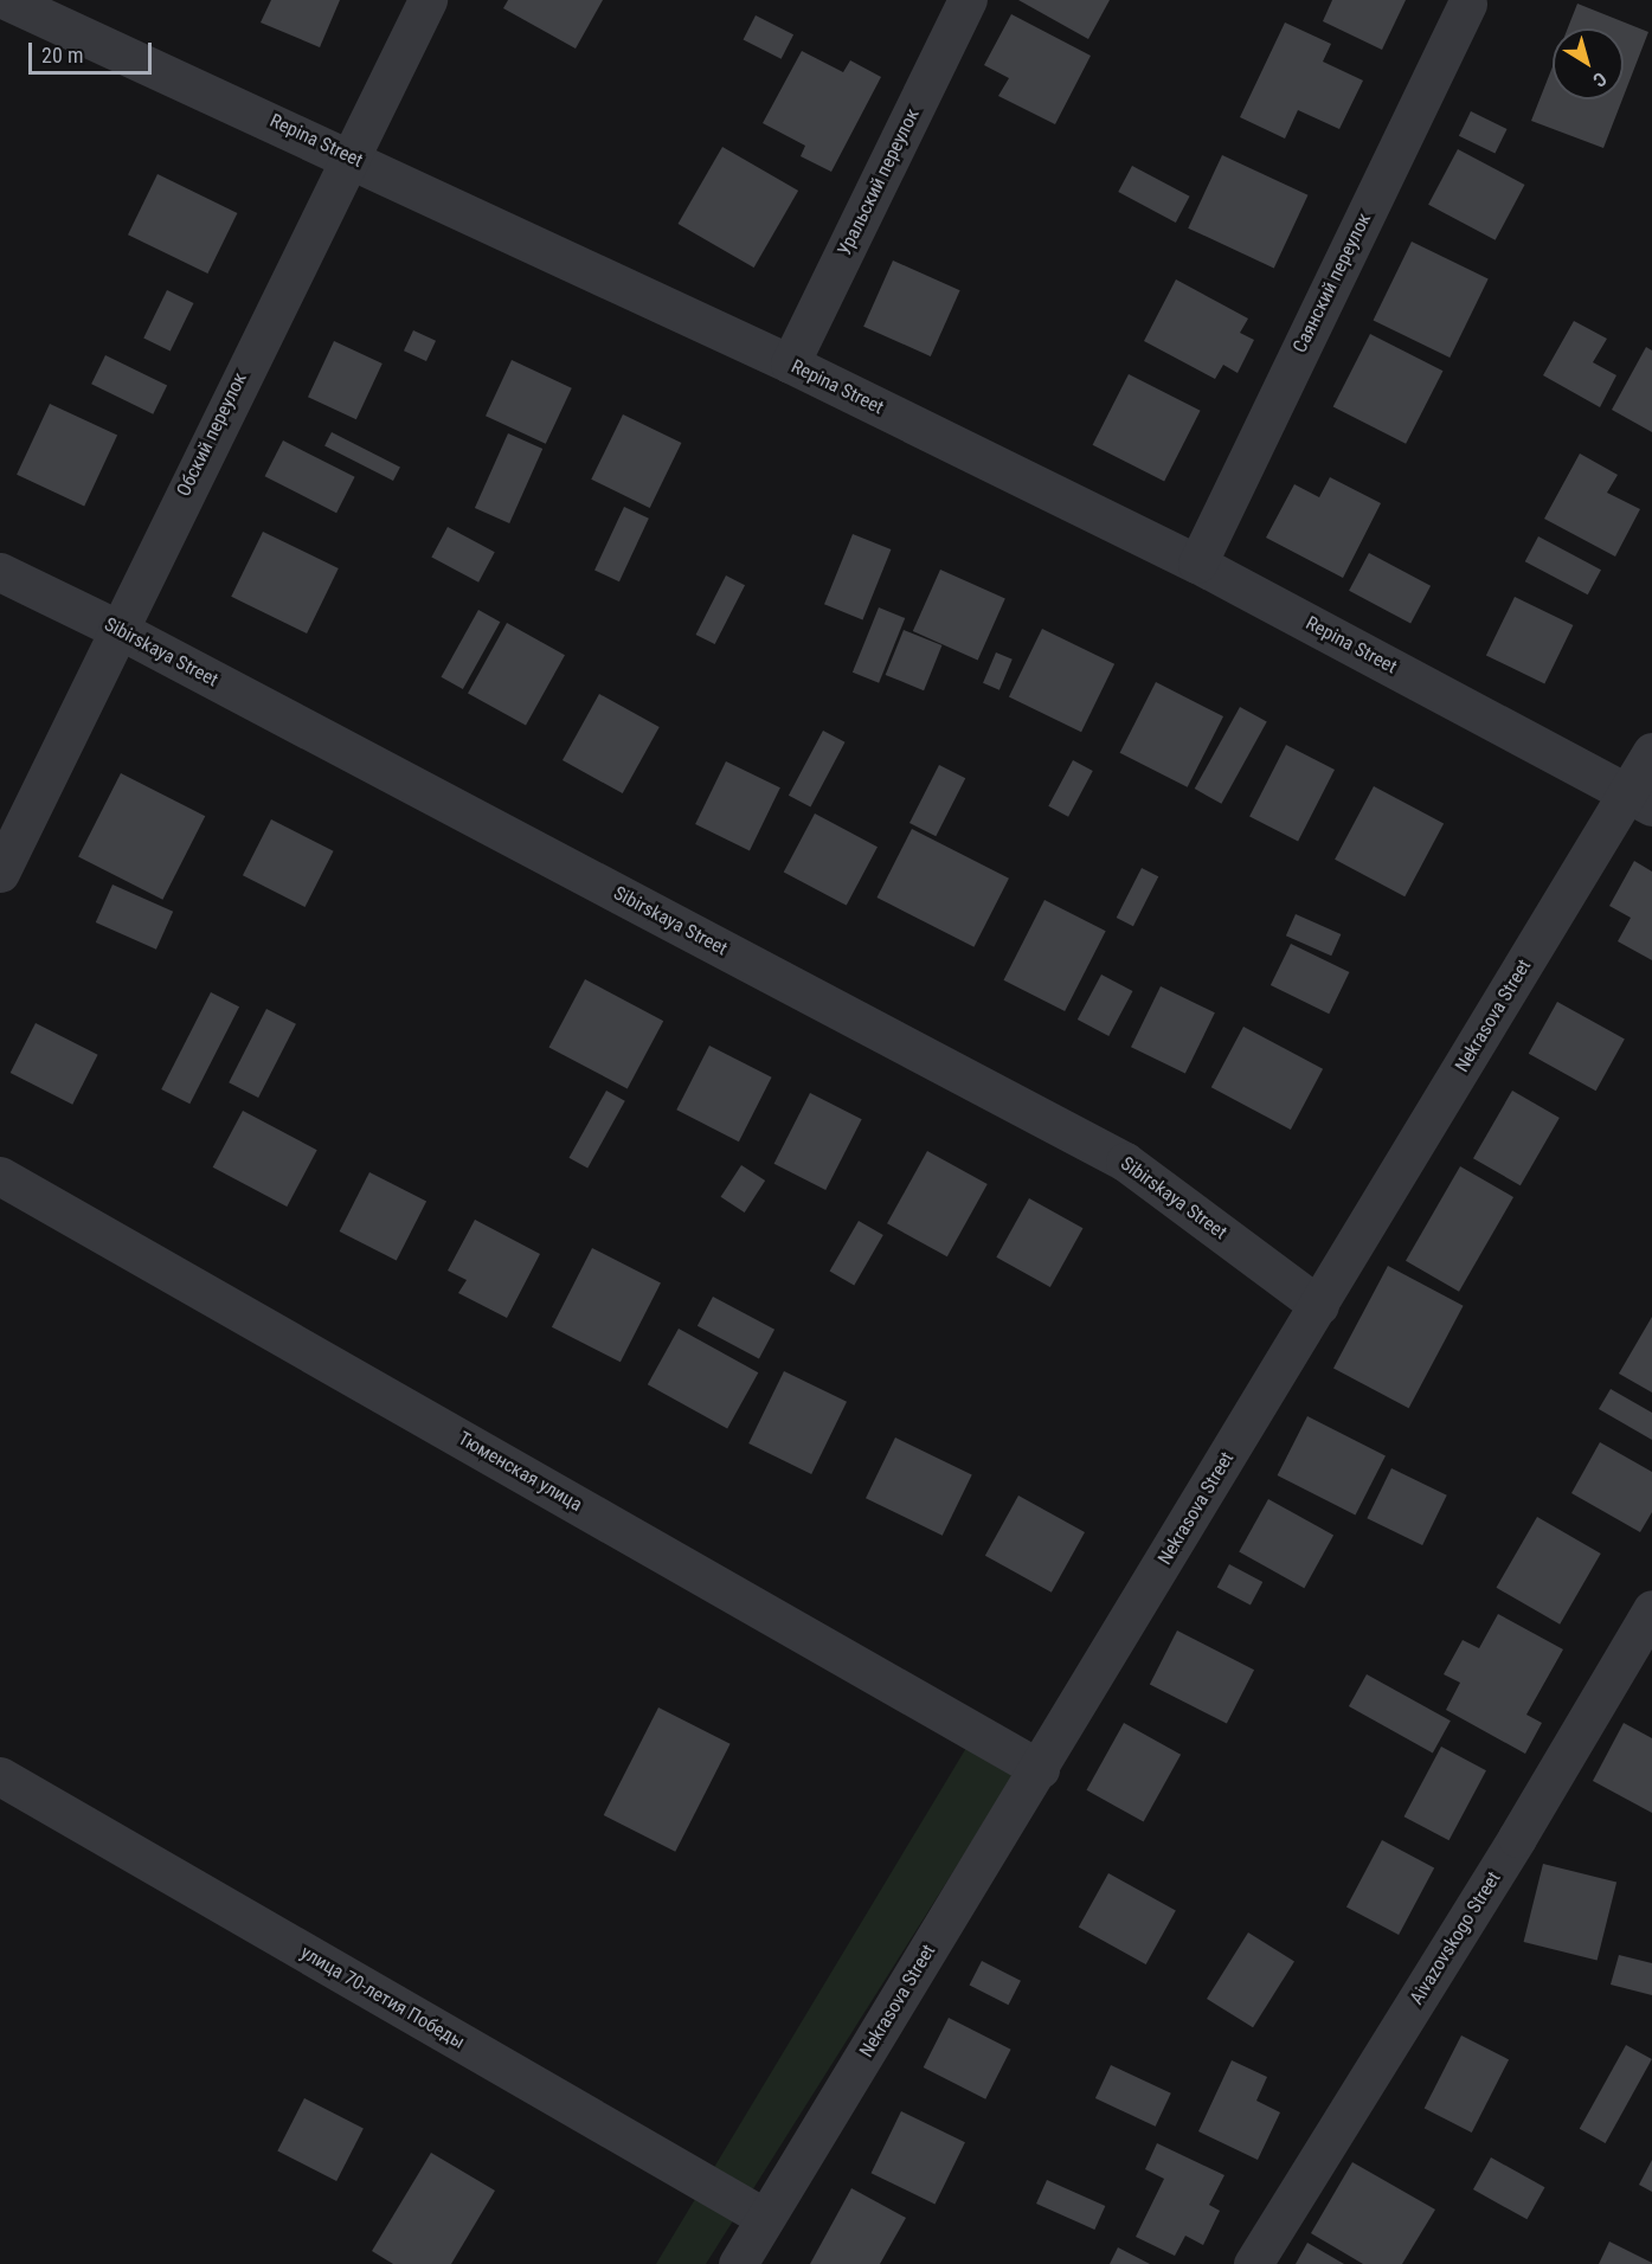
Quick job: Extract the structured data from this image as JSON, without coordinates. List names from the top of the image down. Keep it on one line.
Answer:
{"streets":{"street":["Repina Street","Уральский переулок","Саянский переулок","Обский переулок","Sibirskaya Street","Nekrasova Street","Тюменская улица","Aivazovskogo Street","улица 70-летия Победы"]},"crossings":[["Repina Street","Уральский переулок"],["Repina Street","Саянский переулок"],["Repina Street","Обский переулок"],["Repina Street","Nekrasova Street"],["Обский переулок","Sibirskaya Street"],["Sibirskaya Street","Nekrasova Street"],["Nekrasova Street","Тюменская улица"],["Nekrasova Street","улица 70-летия Победы"]],"scale_bar":"20 m","north":"bottom right"}
